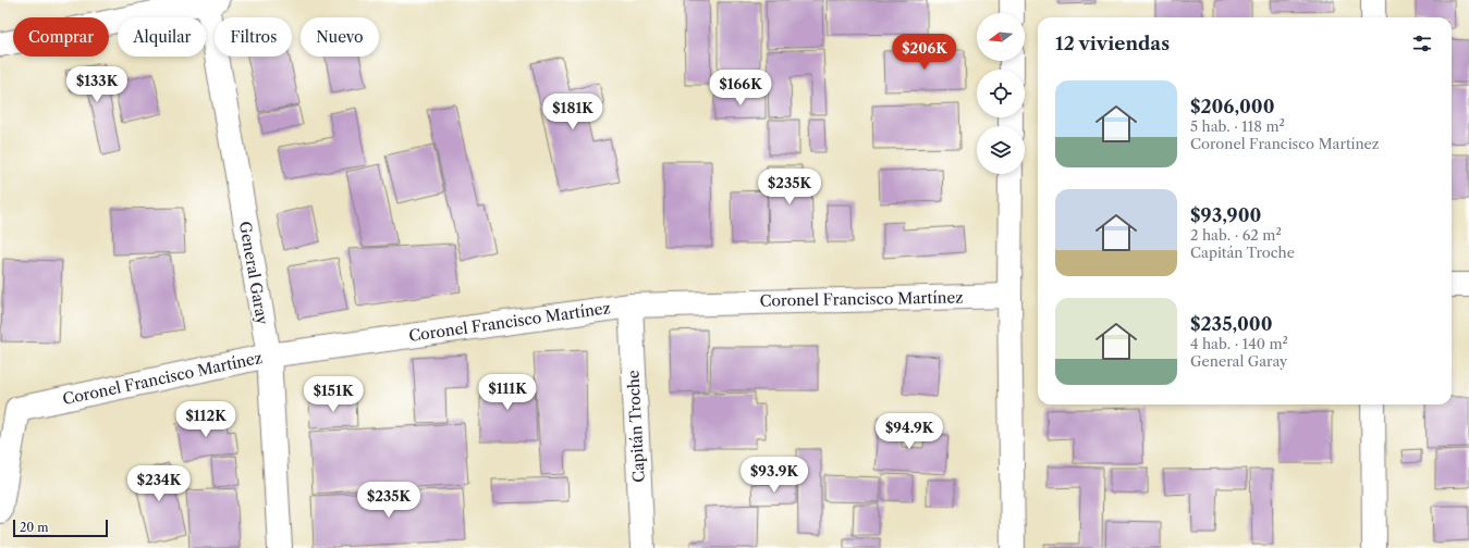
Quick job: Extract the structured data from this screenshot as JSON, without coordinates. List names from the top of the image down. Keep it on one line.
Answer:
{"streets":{"street":["General Garay","Coronel Francisco Martínez","Capitán Troche"]},"crossings":[["General Garay","Coronel Francisco Martínez"],["Coronel Francisco Martínez","Capitán Troche"]],"scale_bar":"20 m","north":"left","page":{"chip":["Comprar","Alquilar","Filtros","Nuevo"],"heading":"12 viviendas","price":["$206K","$133K","$166K","$181K","$235K","$111K","$151K","$112K","$94.9K","$93.9K","$234K","$235K"],"list":[{"name":"$206,000","note":"5 hab. · 118 m² · Coronel Francisco Martínez"},{"name":"$93,900","note":"2 hab. · 62 m² · Capitán Troche"},{"name":"$235,000","note":"4 hab. · 140 m² · General Garay"}],"scale":"20 m"}}
